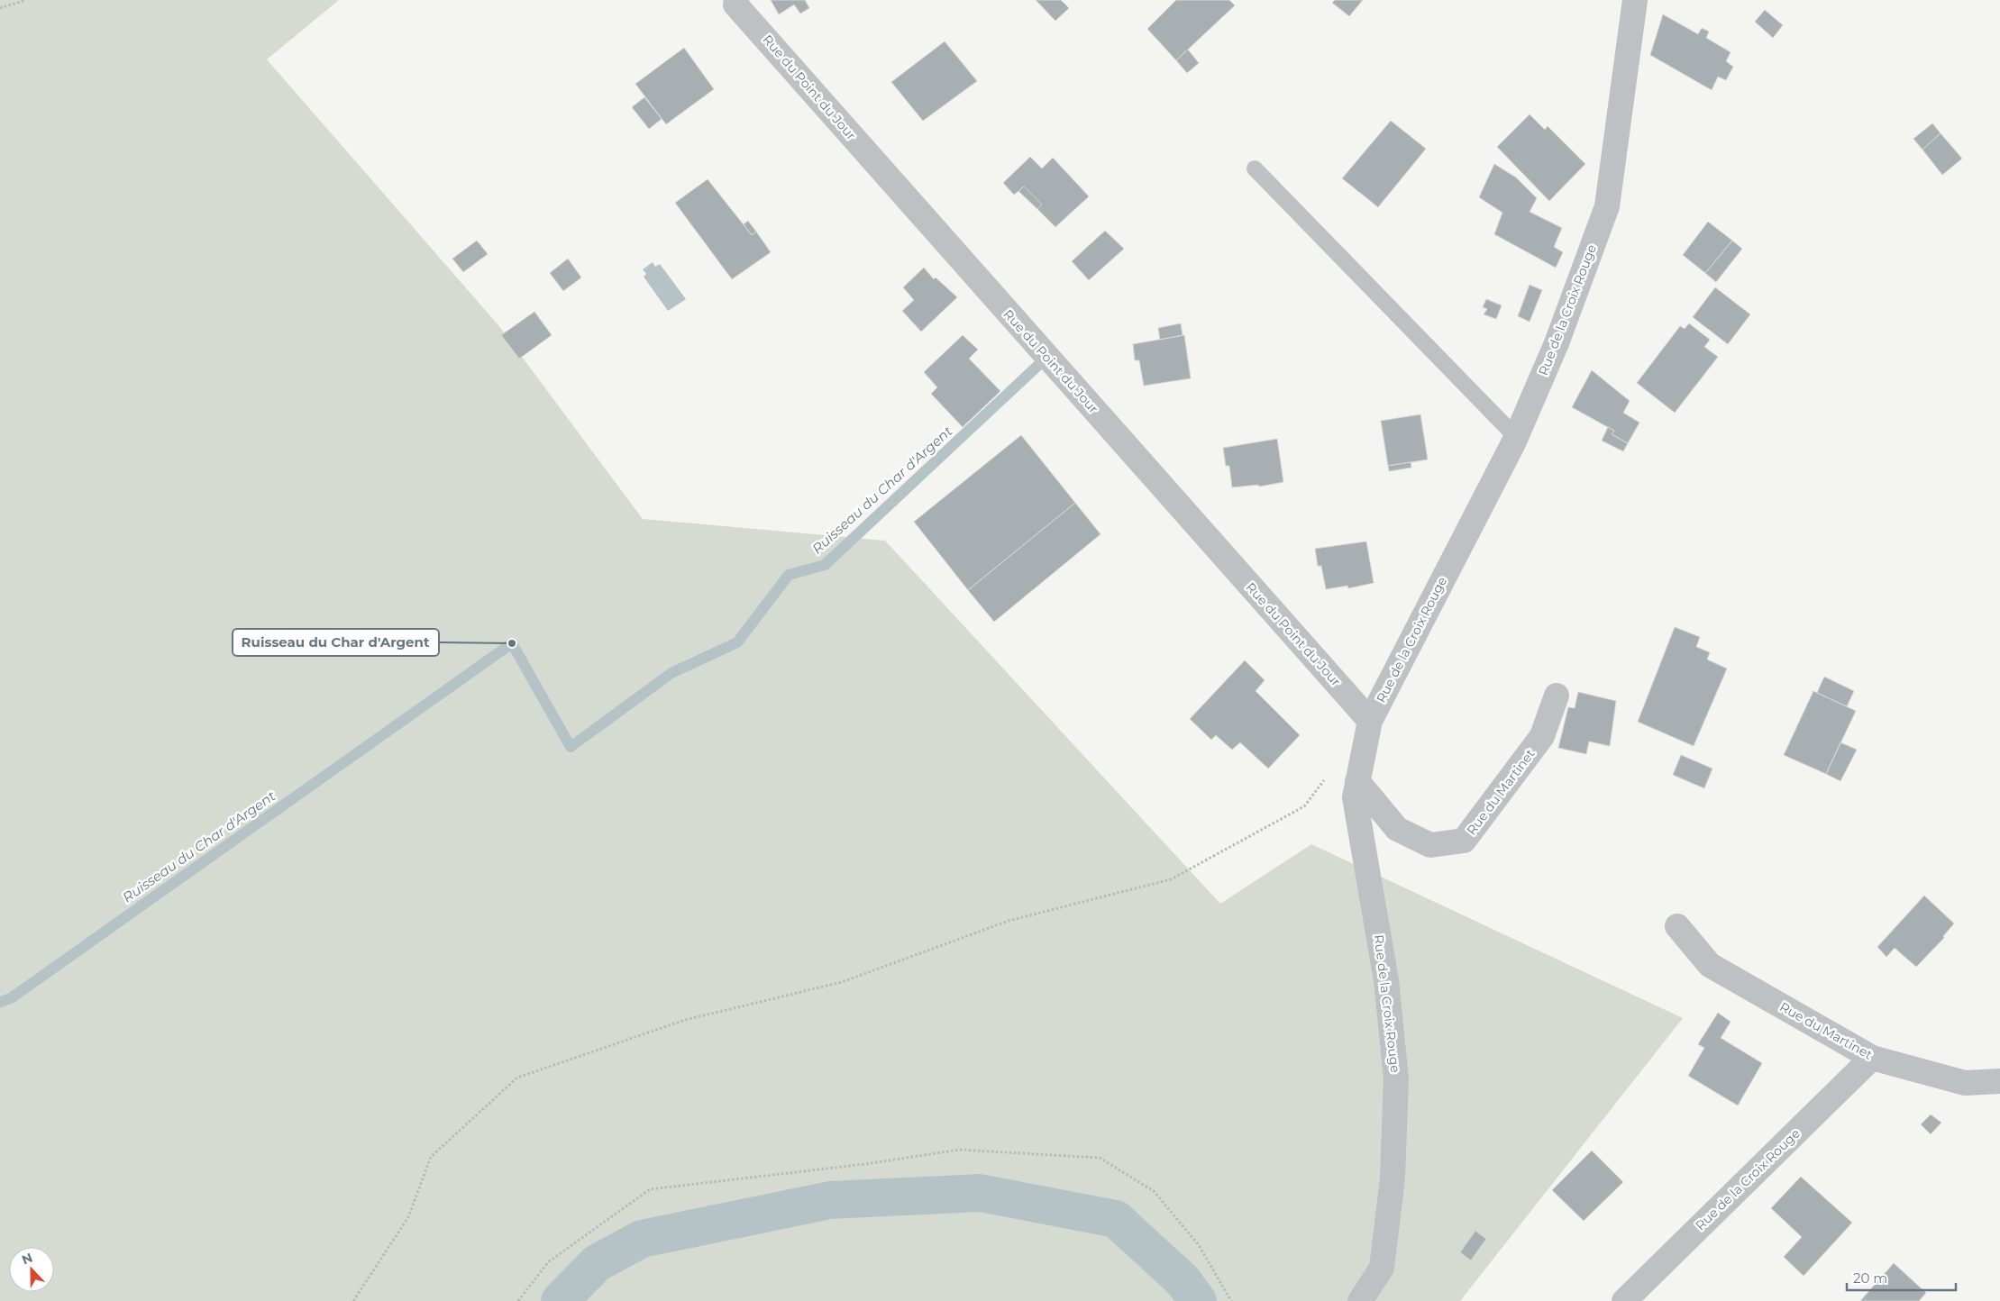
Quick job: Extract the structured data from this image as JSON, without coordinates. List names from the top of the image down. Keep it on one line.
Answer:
{"streets":{"street":["Rue du Point du Jour","Rue de la Croix Rouge","Rue du Martinet"]},"crossings":[["Rue du Point du Jour","Rue de la Croix Rouge"],["Rue de la Croix Rouge","Rue du Martinet"]],"water":["Ruisseau du Char d'Argent"],"places":["Ruisseau du Char d'Argent"],"scale_bar":"20 m","north":"top"}
